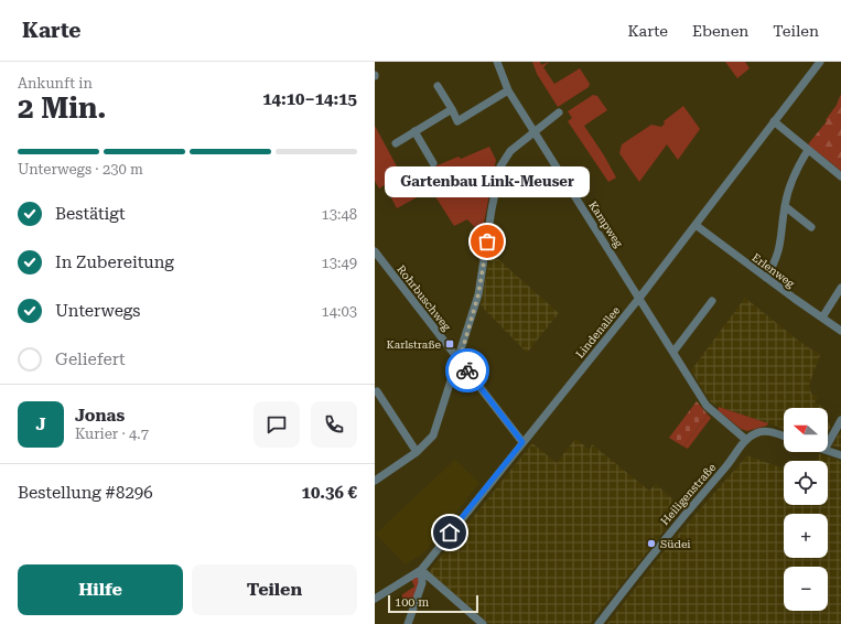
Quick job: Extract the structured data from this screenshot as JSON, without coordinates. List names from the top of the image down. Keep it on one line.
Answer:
{"streets":{"street":["Kampweg","Erlenweg","Rohrbuschweg","Lindenallee","Heiligenstraße"]},"crossings":[["Kampweg","Lindenallee"],["Kampweg","Heiligenstraße"],["Erlenweg","Lindenallee"],["Rohrbuschweg","Lindenallee"]],"places":{"other":["Gartenbau Link-Meuser","Südei"],"transit":["Karlstraße"]},"scale_bar":"100 m","north":"left","page":{"header":"Karte","nav":["Karte","Ebenen","Teilen"],"heading":["2 Min.","Ankunft in","14:10–14:15"],"panel":["Jonas","Kurier · 4.7","Bestellung #8296","10.36 €"],"bar":"Unterwegs · 230 m","bubble":"Gartenbau Link-Meuser","list":[["Bestätigt","13:48"],["In Zubereitung","13:49"],["Unterwegs","14:03"],"Geliefert"],"round":"J","map_buttons":["+","−"],"buttons":["Hilfe","Teilen"],"scale":"100 m"}}
